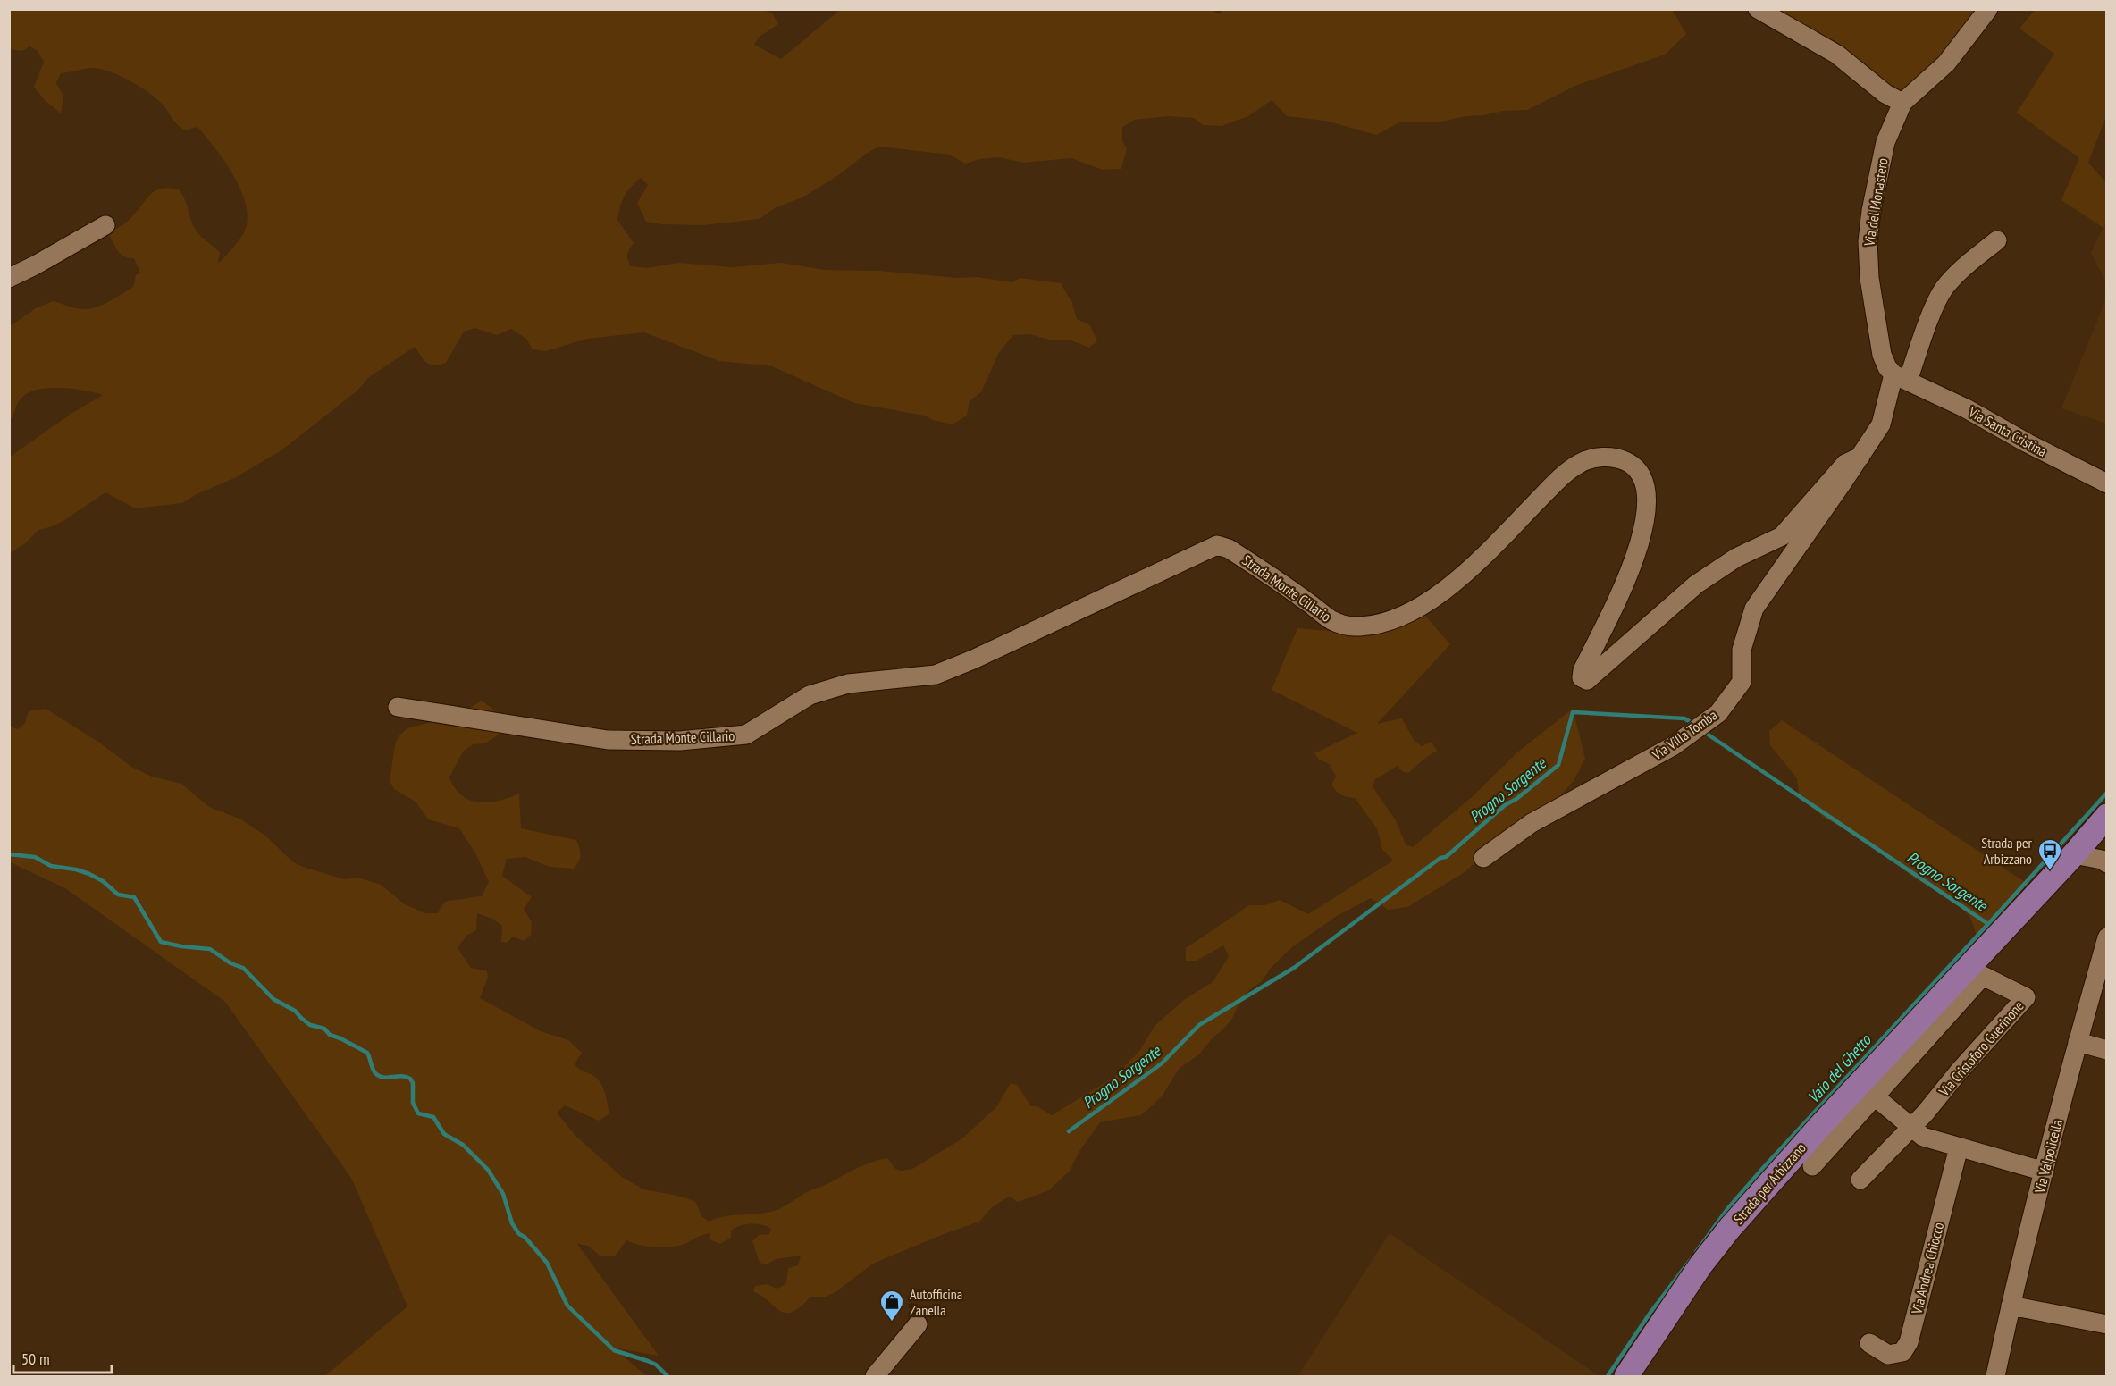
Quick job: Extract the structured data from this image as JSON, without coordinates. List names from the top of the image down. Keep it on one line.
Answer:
{"streets":{"main road":["Strada per Arbizzano"],"street":["Via del Monastero","Via Santa Cristina","Strada Monte Cillario","Via Villa Tomba","Via Cristoforo Guerinone","Via Valpolicella","Via Andrea Chiocco"]},"crossings":[["Via del Monastero","Via Santa Cristina"],["Via del Monastero","Via Villa Tomba"],["Via Santa Cristina","Via Villa Tomba"],["Strada Monte Cillario","Via Villa Tomba"]],"water":["Progno Sorgente","Vaio del Ghetto"],"places":{"bus stop":["Strada per Arbizzano"],"shop":["Autofficina Zanella"]},"scale_bar":"50 m"}
